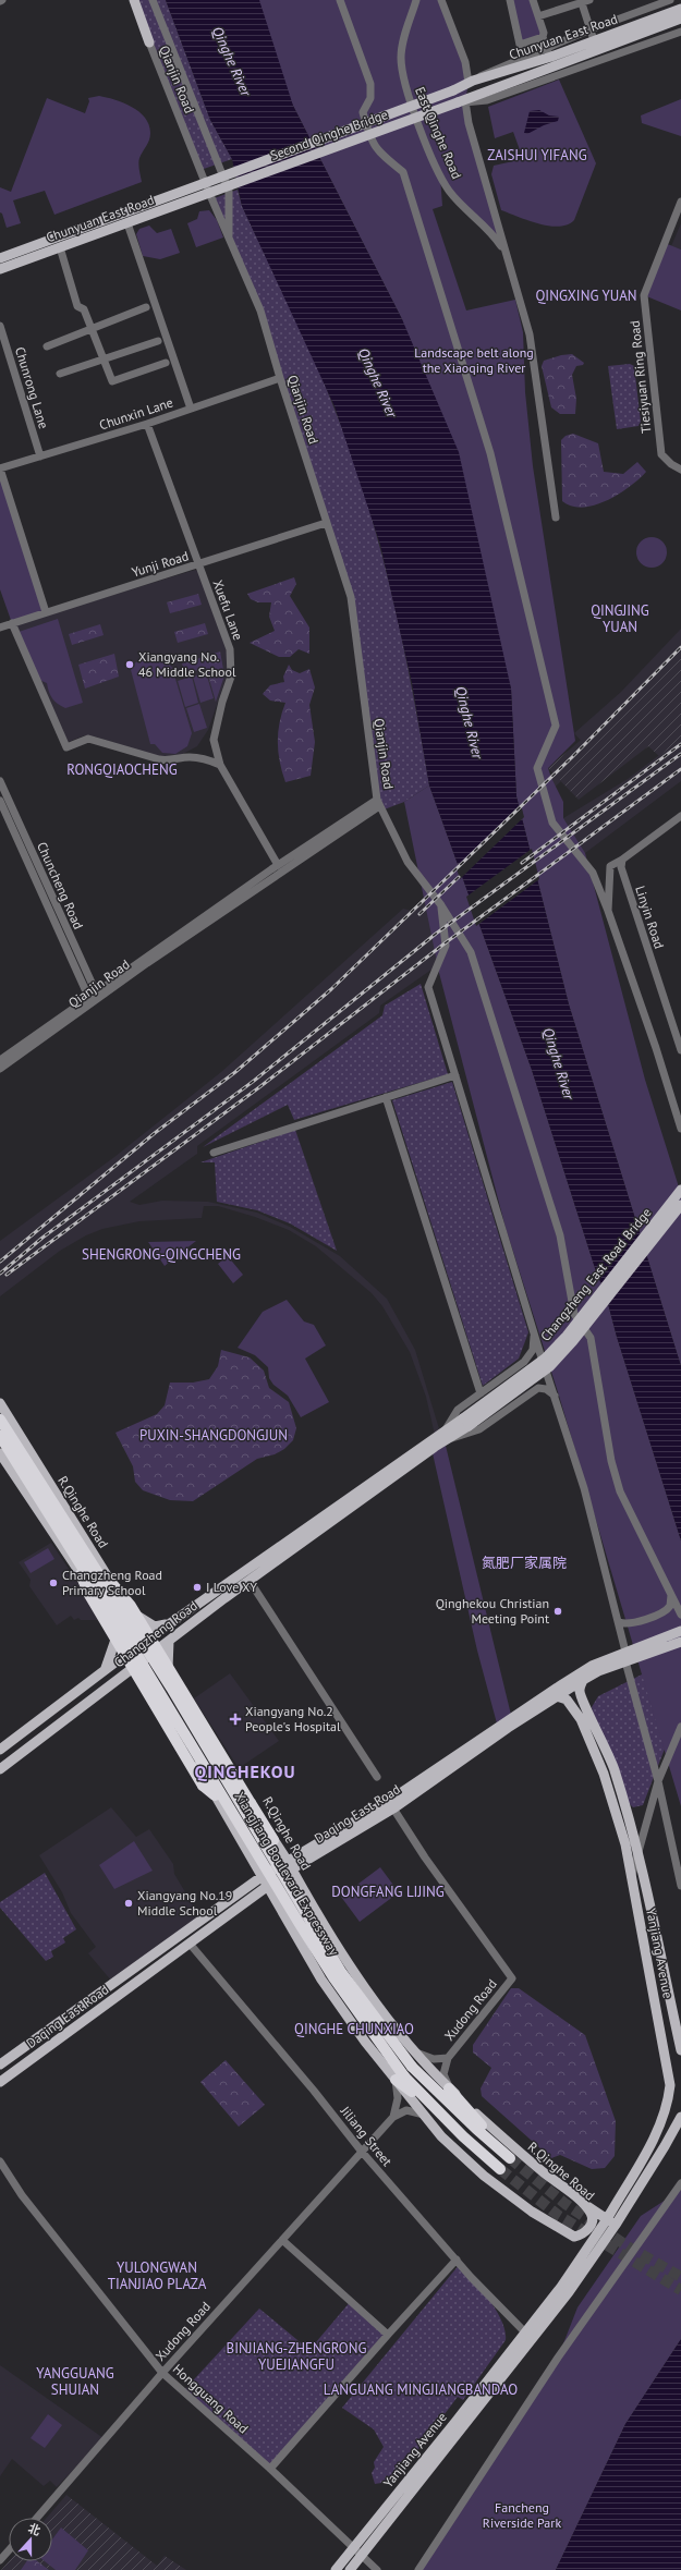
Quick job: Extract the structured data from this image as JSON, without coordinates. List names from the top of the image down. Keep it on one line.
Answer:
{"streets":{"highway":["Xiangjiang Boulevard Expressway"],"main road":["Chunyuan East Road","Second Qinghe Bridge","Changzheng East Road Bridge","R.Qinghe Road","Changzheng Road","Daqing East Road","Yanjiang Avenue"],"street":["Qianjin Road","East Qinghe Road","Tiesiyuan Ring Road","Chunrong Lane","Chunxin Lane","Yunji Road","Xuefu Lane","Chuncheng Road","Linyin Road","Xudong Road","Jiliang Street","Hongguang Road"]},"crossings":[["Chunyuan East Road","Qianjin Road"],["Chunyuan East Road","East Qinghe Road"],["Chunyuan East Road","Second Qinghe Bridge"],["Qianjin Road","Second Qinghe Bridge"],["Qianjin Road","Chunxin Lane"],["Qianjin Road","Yunji Road"],["Qianjin Road","Chuncheng Road"],["East Qinghe Road","Second Qinghe Bridge"],["Chunrong Lane","Chunxin Lane"],["Chunxin Lane","Xuefu Lane"],["Yunji Road","Xuefu Lane"],["R.Qinghe Road","Changzheng Road"],["R.Qinghe Road","Daqing East Road"],["R.Qinghe Road","Xiangjiang Boulevard Expressway"],["Daqing East Road","Yanjiang Avenue"],["Daqing East Road","Xudong Road"],["Daqing East Road","Jiliang Street"],["Yanjiang Avenue","Jiliang Street"],["Yanjiang Avenue","Hongguang Road"],["Xudong Road","Jiliang Street"],["Xudong Road","Hongguang Road"]],"districts":["ZAISHUI YIFANG","QINGXING YUAN","QINGJING YUAN","RONGQIAOCHENG","SHENGRONG-QINGCHENG","PUXIN-SHANGDONGJUN","氮肥厂家属院","QINGHEKOU","DONGFANG LIJING","QINGHE CHUNXIAO","YULONGWAN TIANJIAO PLAZA","BINJIANG-ZHENGRONG YUEJIANGFU","YANGGUANG SHUIAN","LANGUANG MINGJIANGBANDAO"],"water":["Qinghe River"],"parks":["Landscape belt along the Xiaoqing River","Fancheng Riverside Park"],"places":{"other":["Xiangyang No. 46 Middle School","Changzheng Road Primary School","I Love XY","Qinghekou Christian Meeting Point","Xiangyang No.19 Middle School"],"health":["Xiangyang No.2 People's Hospital"]},"north":"top"}
